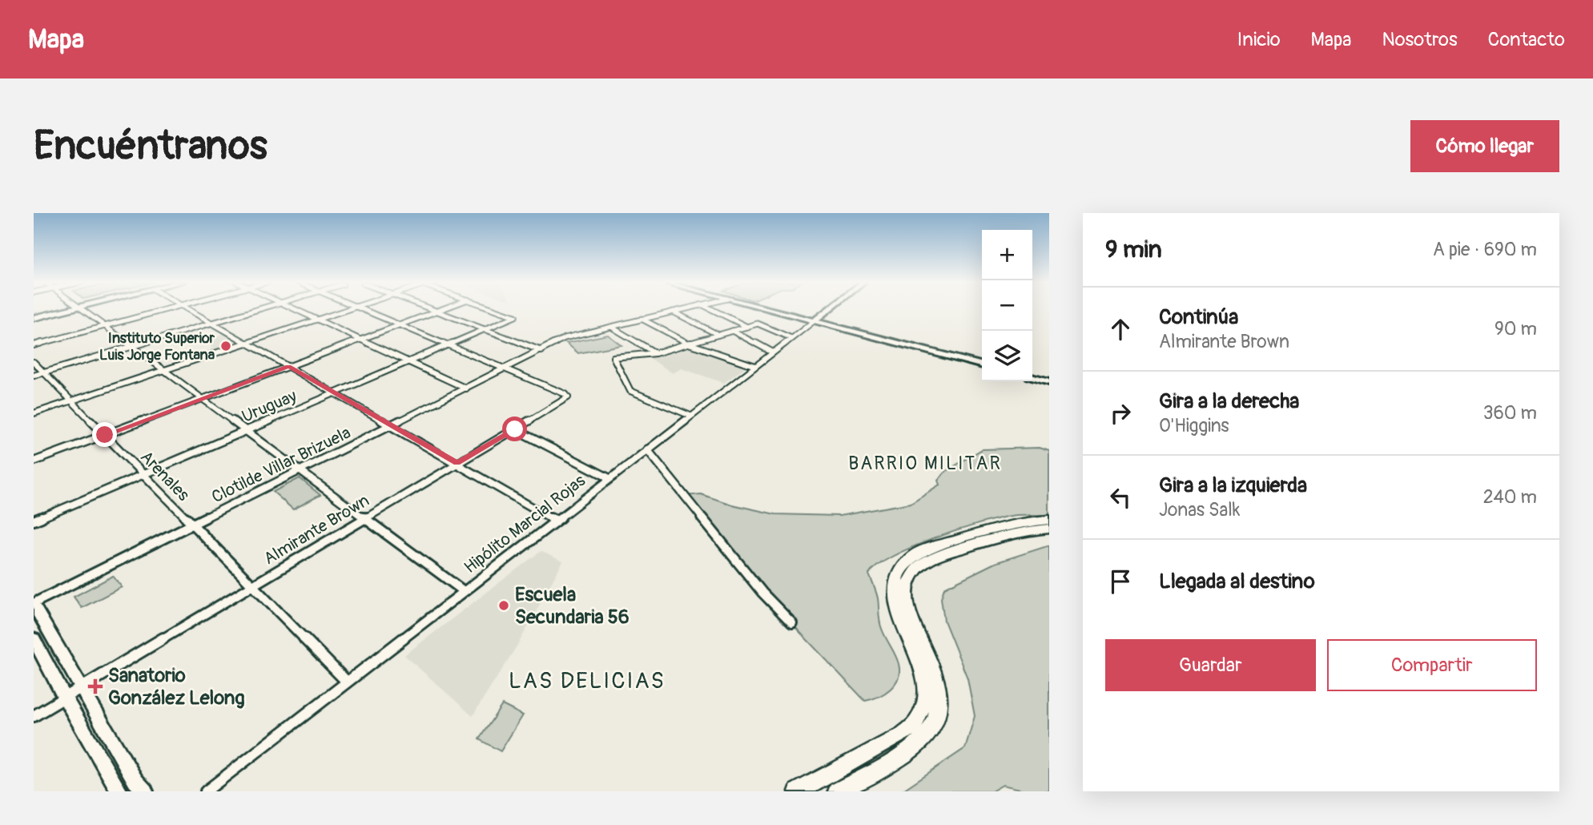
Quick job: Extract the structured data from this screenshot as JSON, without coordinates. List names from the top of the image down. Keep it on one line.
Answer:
{"streets":{"main road":["Hipólito Marcial Rojas"],"street":["Uruguay","Clotilde Villar Brizuela","Arenales","Almirante Brown"]},"crossings":[["Uruguay","Arenales"],["Clotilde Villar Brizuela","Arenales"],["Clotilde Villar Brizuela","Almirante Brown"],["Arenales","Hipólito Marcial Rojas"],["Arenales","Almirante Brown"]],"districts":["BARRIO MILITAR","LAS DELICIAS"],"places":{"other":["Instituto Superior Luis Jorge Fontana","Escuela Secundaria 56"],"health":["Sanatorio González Lelong"]},"page":{"header":"Mapa","nav":["Inicio","Mapa","Nosotros","Contacto"],"buttons":["Cómo llegar",["Guardar","Compartir"]],"title":"Encuéntranos","heading":["9 min","A pie · 690 m"],"map_buttons":["+","−"],"list":[["Continúa","Almirante Brown","90 m"],["Gira a la derecha","O'Higgins","360 m"],["Gira a la izquierda","Jonas Salk","240 m"],"Llegada al destino"]}}
